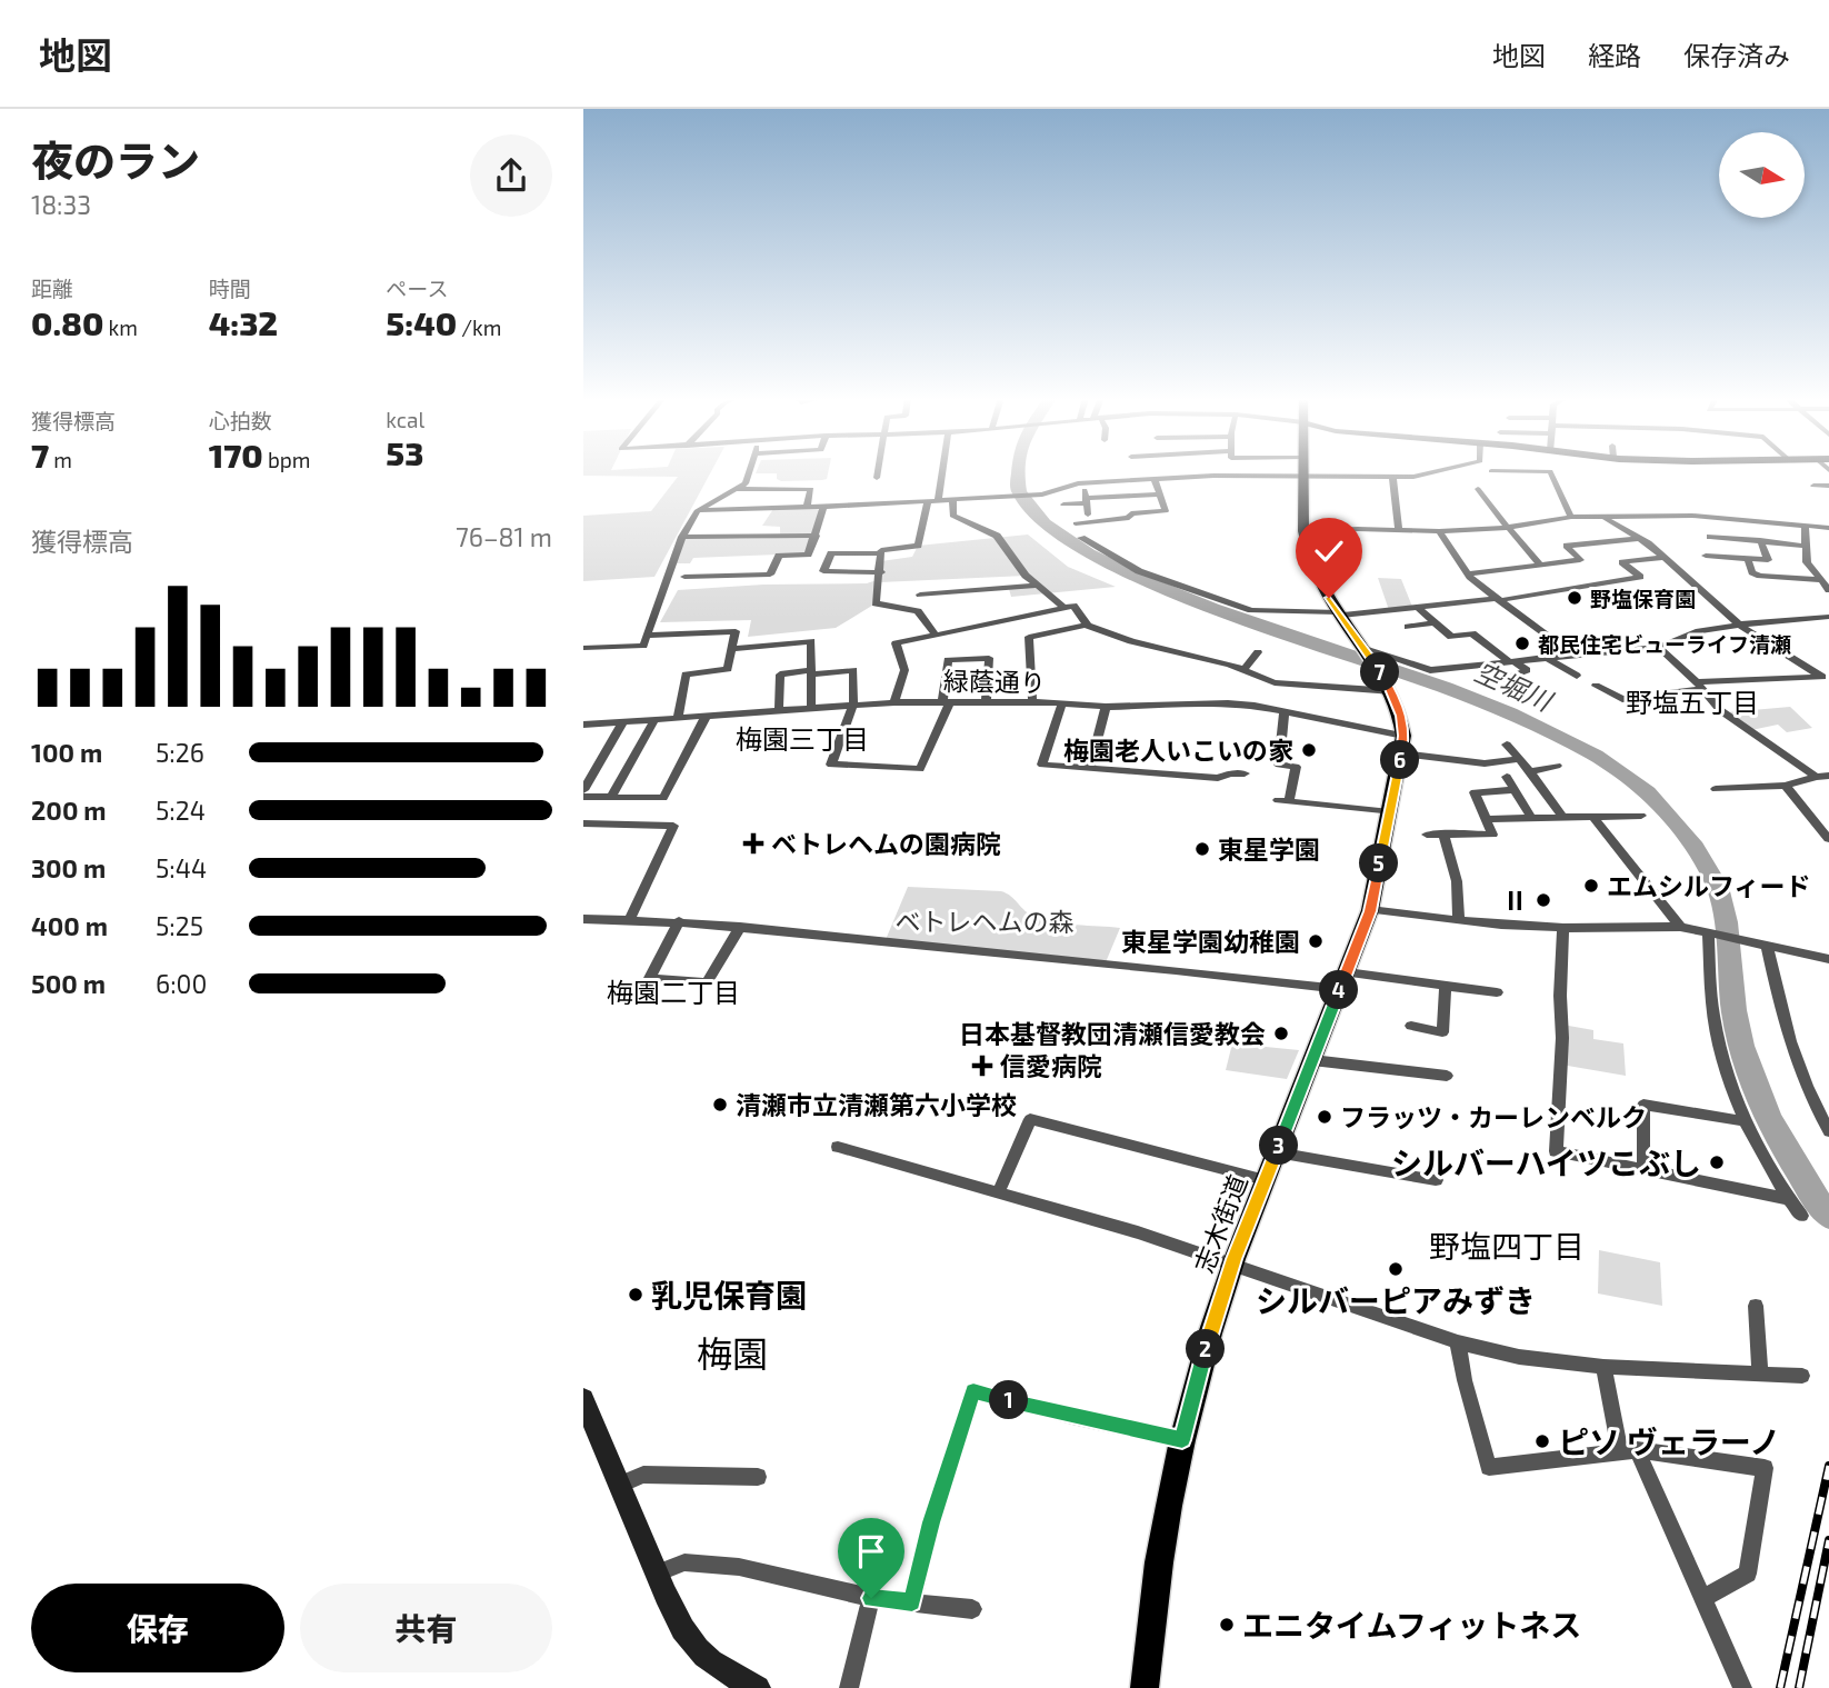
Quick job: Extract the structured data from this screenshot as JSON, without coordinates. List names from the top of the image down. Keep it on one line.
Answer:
{"streets":{"main road":["志木街道"],"street":["緑蔭通り"]},"crossings":[["緑蔭通り","志木街道"]],"districts":["野塩五丁目","梅園三丁目","梅園二丁目","野塩四丁目","梅園"],"water":["空堀川"],"parks":["ベトレヘムの森"],"places":{"other":["野塩保育園","都民住宅ビューライフ清瀬","梅園老人いこいの家","東星学園","エムシルフィード","Ⅱ","東星学園幼稚園","日本基督教団清瀬信愛教会","清瀬市立清瀬第六小学校","フラッツ・カーレンベルク","シルバーハイツこぶし","シルバーピアみずき","乳児保育園","ピソ ヴェラーノ","エニタイムフィットネス"],"health":["ベトレヘムの園病院","信愛病院"]},"north":"right","page":{"header":"地図","nav":["地図","経路","保存済み"],"heading":["夜のラン","18:33"],"stats":[["距離","0.80 km"],["時間","4:32"],["ペース","5:40 /km"],["獲得標高","7 m"],["心拍数","170 bpm"],["kcal","53"]],"chart":["獲得標高","76–81 m"],"pins":["7","6","5","4","3","2","1"],"list":[{"name":"100 m","note":"5:26"},{"name":"200 m","note":"5:24"},{"name":"300 m","note":"5:44"},{"name":"400 m","note":"5:25"},{"name":"500 m","note":"6:00"}],"buttons":["保存","共有"]}}
